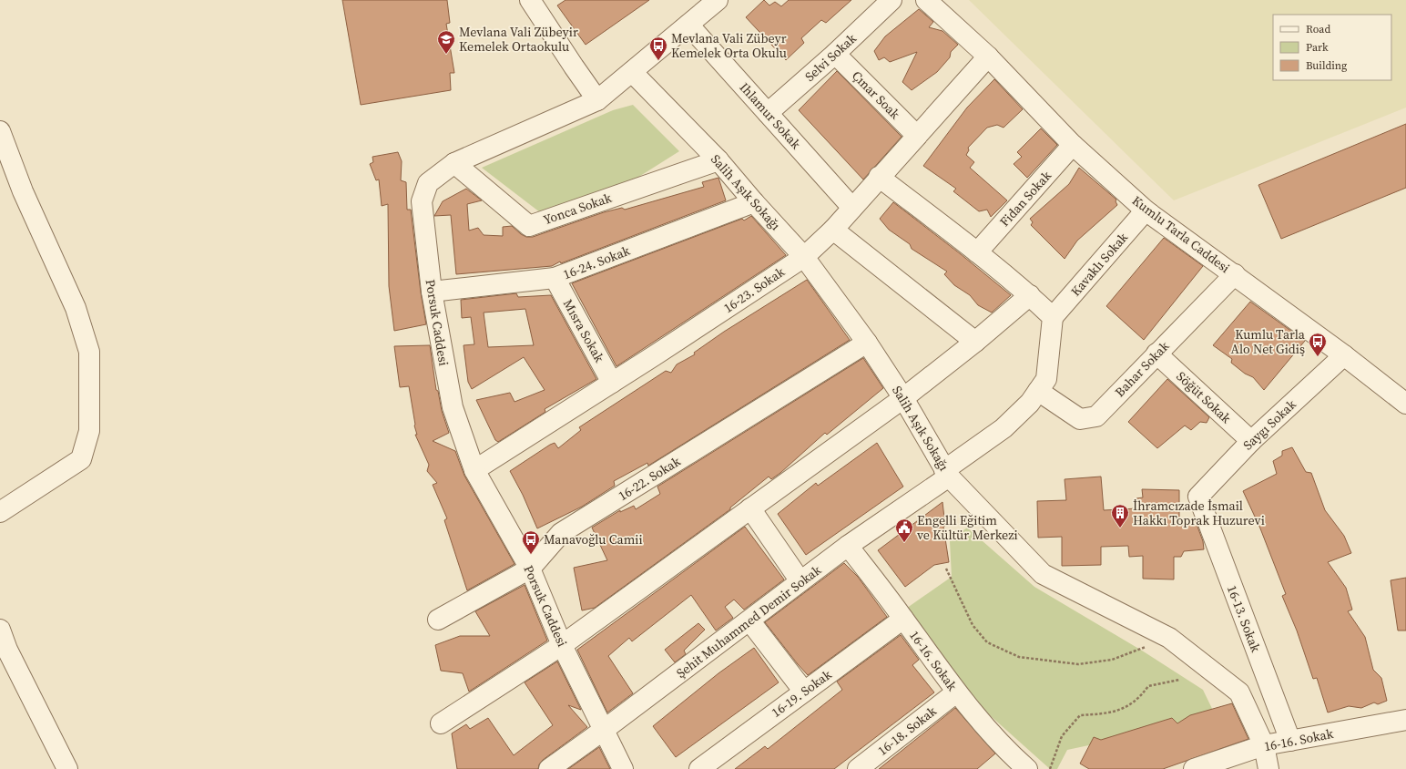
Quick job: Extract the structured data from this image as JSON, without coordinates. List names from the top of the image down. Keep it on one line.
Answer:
{"streets":{"street":["Selvi Sokak","Çınar Soak","Ihlamur Sokak","Salih Aşık Sokağı","Fidan Sokak","Yonca Sokak","Kumlu Tarla Caddesi","16-24. Sokak","Kavaklı Sokak","16-23. Sokak","Porsuk Caddesi","Mısra Sokak","Bahar Sokak","Söğüt Sokak","Saygı Sokak","16-22. Sokak","16-13. Sokak","Şehit Muhammed Demir Sokak","16-16. Sokak","16-19. Sokak","16-18. Sokak"]},"crossings":[["Selvi Sokak","Çınar Soak"],["Selvi Sokak","Ihlamur Sokak"],["Çınar Soak","16-23. Sokak"],["Ihlamur Sokak","16-23. Sokak"],["Ihlamur Sokak","Porsuk Caddesi"],["Salih Aşık Sokağı","Yonca Sokak"],["Salih Aşık Sokağı","16-24. Sokak"],["Salih Aşık Sokağı","16-23. Sokak"],["Salih Aşık Sokağı","Porsuk Caddesi"],["Salih Aşık Sokağı","16-22. Sokak"],["Salih Aşık Sokağı","Şehit Muhammed Demir Sokak"],["Salih Aşık Sokağı","16-16. Sokak"],["Fidan Sokak","Kumlu Tarla Caddesi"],["Yonca Sokak","Porsuk Caddesi"],["Kumlu Tarla Caddesi","Kavaklı Sokak"],["Kumlu Tarla Caddesi","16-23. Sokak"],["Kumlu Tarla Caddesi","Bahar Sokak"],["Kumlu Tarla Caddesi","Saygı Sokak"],["16-24. Sokak","Porsuk Caddesi"],["16-24. Sokak","Mısra Sokak"],["Kavaklı Sokak","Şehit Muhammed Demir Sokak"],["16-23. Sokak","Porsuk Caddesi"],["16-23. Sokak","Mısra Sokak"],["Porsuk Caddesi","16-22. Sokak"],["Porsuk Caddesi","Şehit Muhammed Demir Sokak"],["Bahar Sokak","Söğüt Sokak"],["Bahar Sokak","Şehit Muhammed Demir Sokak"],["Söğüt Sokak","Saygı Sokak"],["Saygı Sokak","16-13. Sokak"],["16-13. Sokak","16-16. Sokak"],["Şehit Muhammed Demir Sokak","16-16. Sokak"],["16-16. Sokak","16-19. Sokak"],["16-16. Sokak","16-18. Sokak"]],"places":{"school or university":["Mevlana Vali Zübeyir Kemelek Ortaokulu"],"bus stop":["Mevlana Vali Zübeyr Kemelek Orta Okulu","Kumlu Tarla Alo Net Gidiş","Manavoğlu Camii"],"building":["İhramcızade İsmail Hakkı Toprak Huzurevi"],"public building":["Engelli Eğitim ve Kültür Merkezi"]},"legend":["Road","Park","Building"]}
